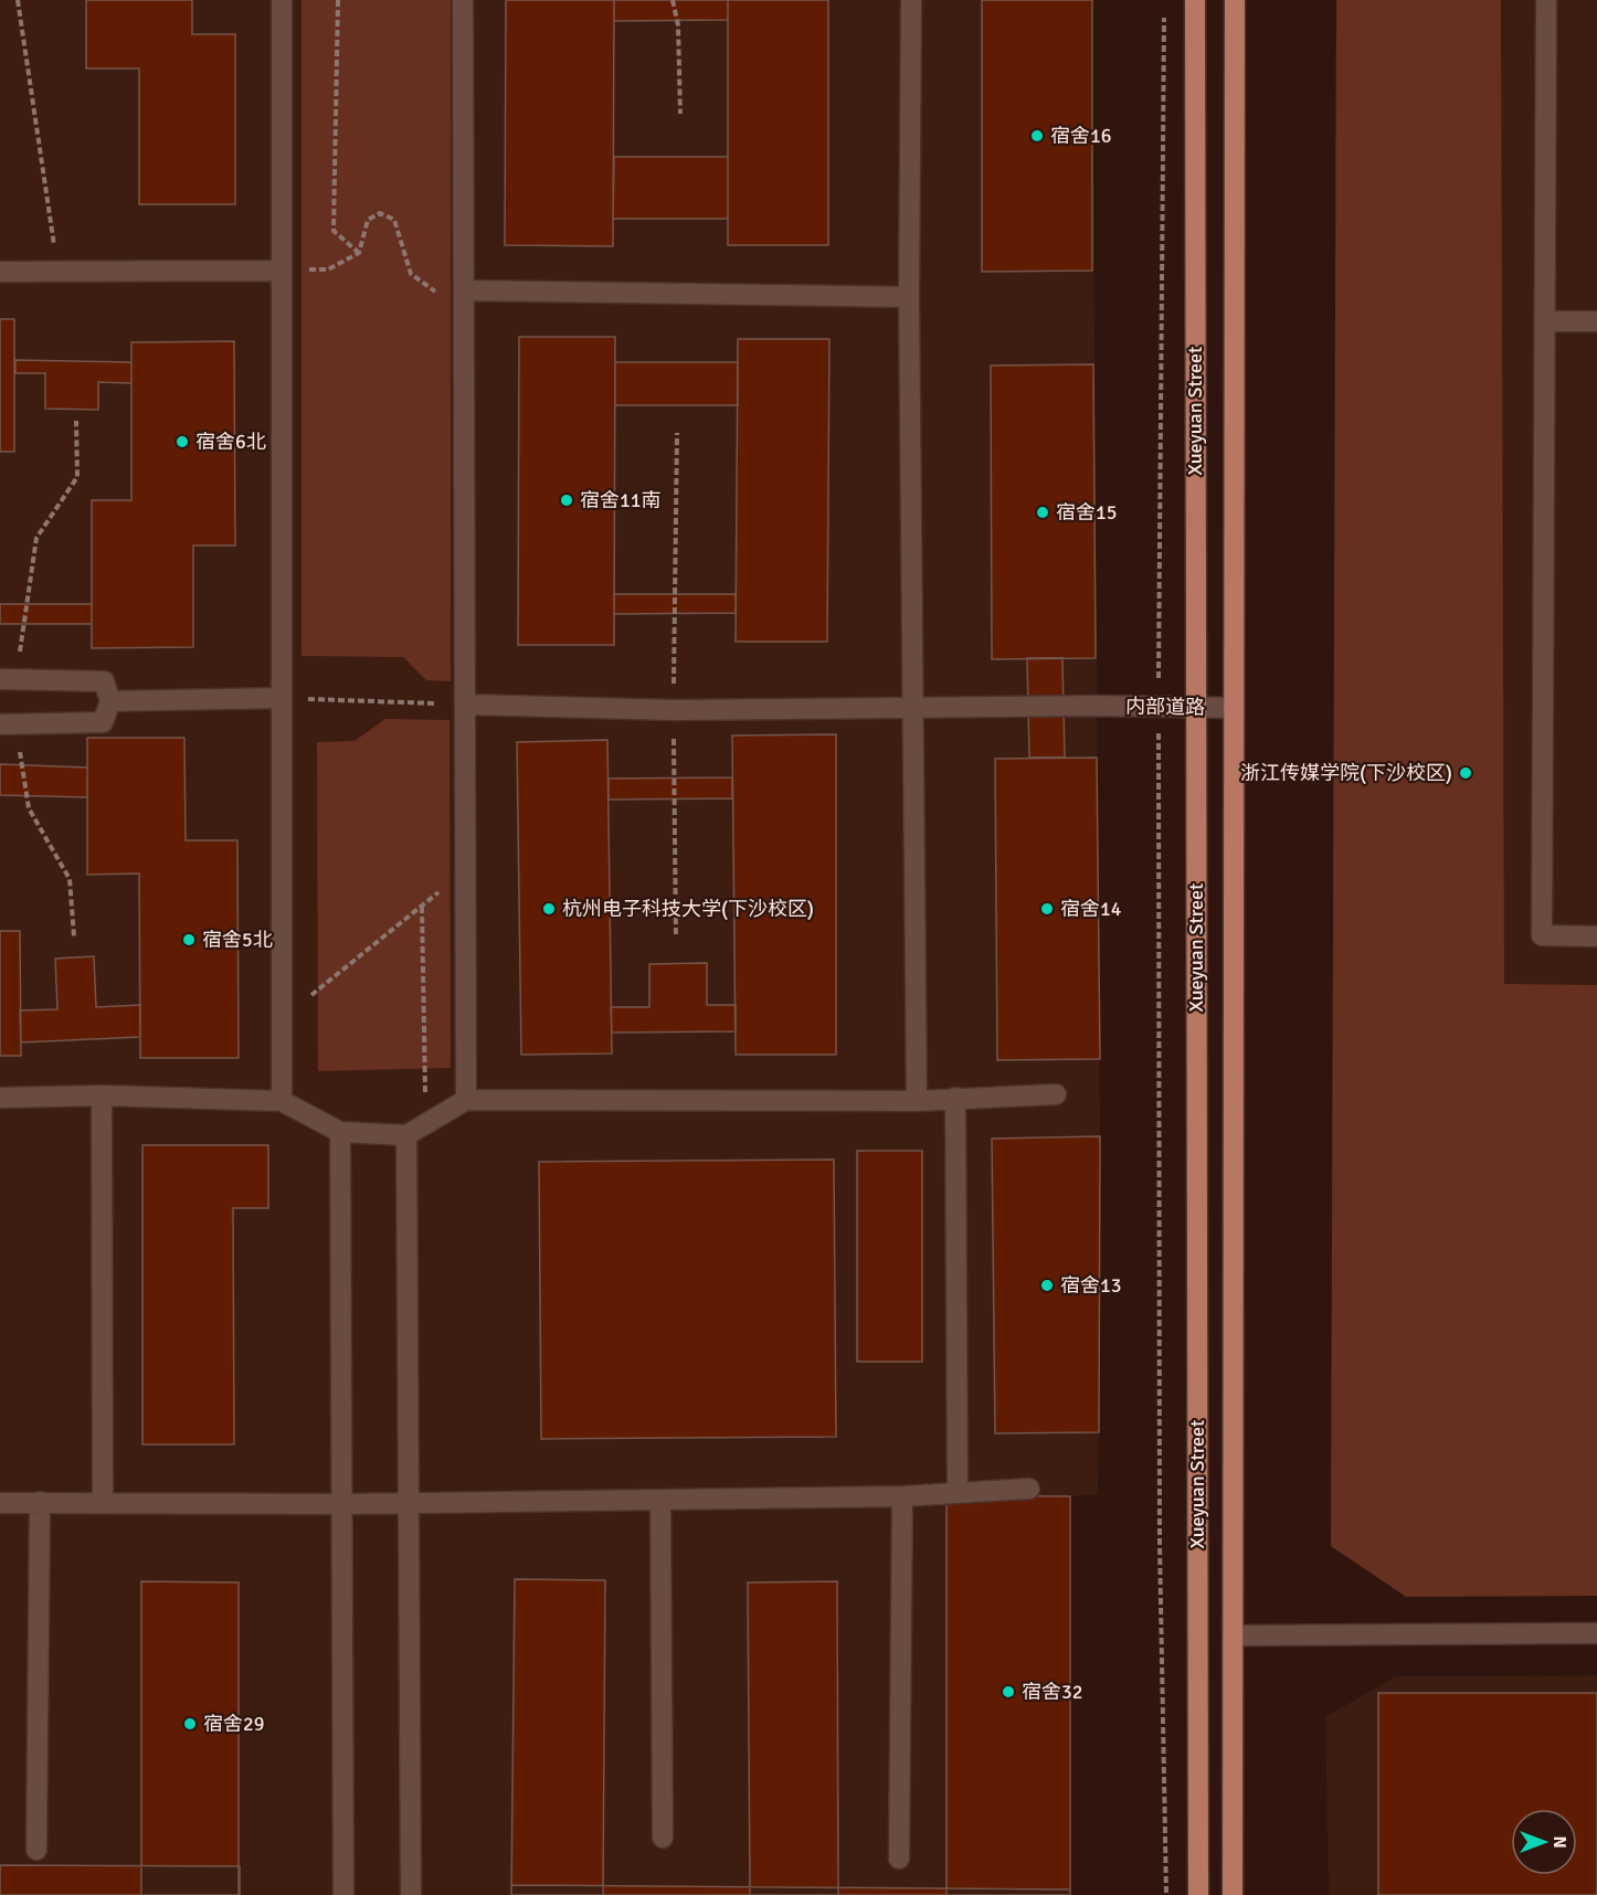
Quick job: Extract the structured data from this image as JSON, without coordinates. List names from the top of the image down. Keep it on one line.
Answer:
{"streets":{"main road":["Xueyuan Street"],"street":["内部道路"]},"crossings":[["Xueyuan Street","内部道路"]],"places":["宿舍16","宿舍6北","宿舍11南","宿舍15","浙江传媒学院(下沙校区)","杭州电子科技大学(下沙校区)","宿舍14","宿舍5北","宿舍13","宿舍32","宿舍29"],"north":"right"}
